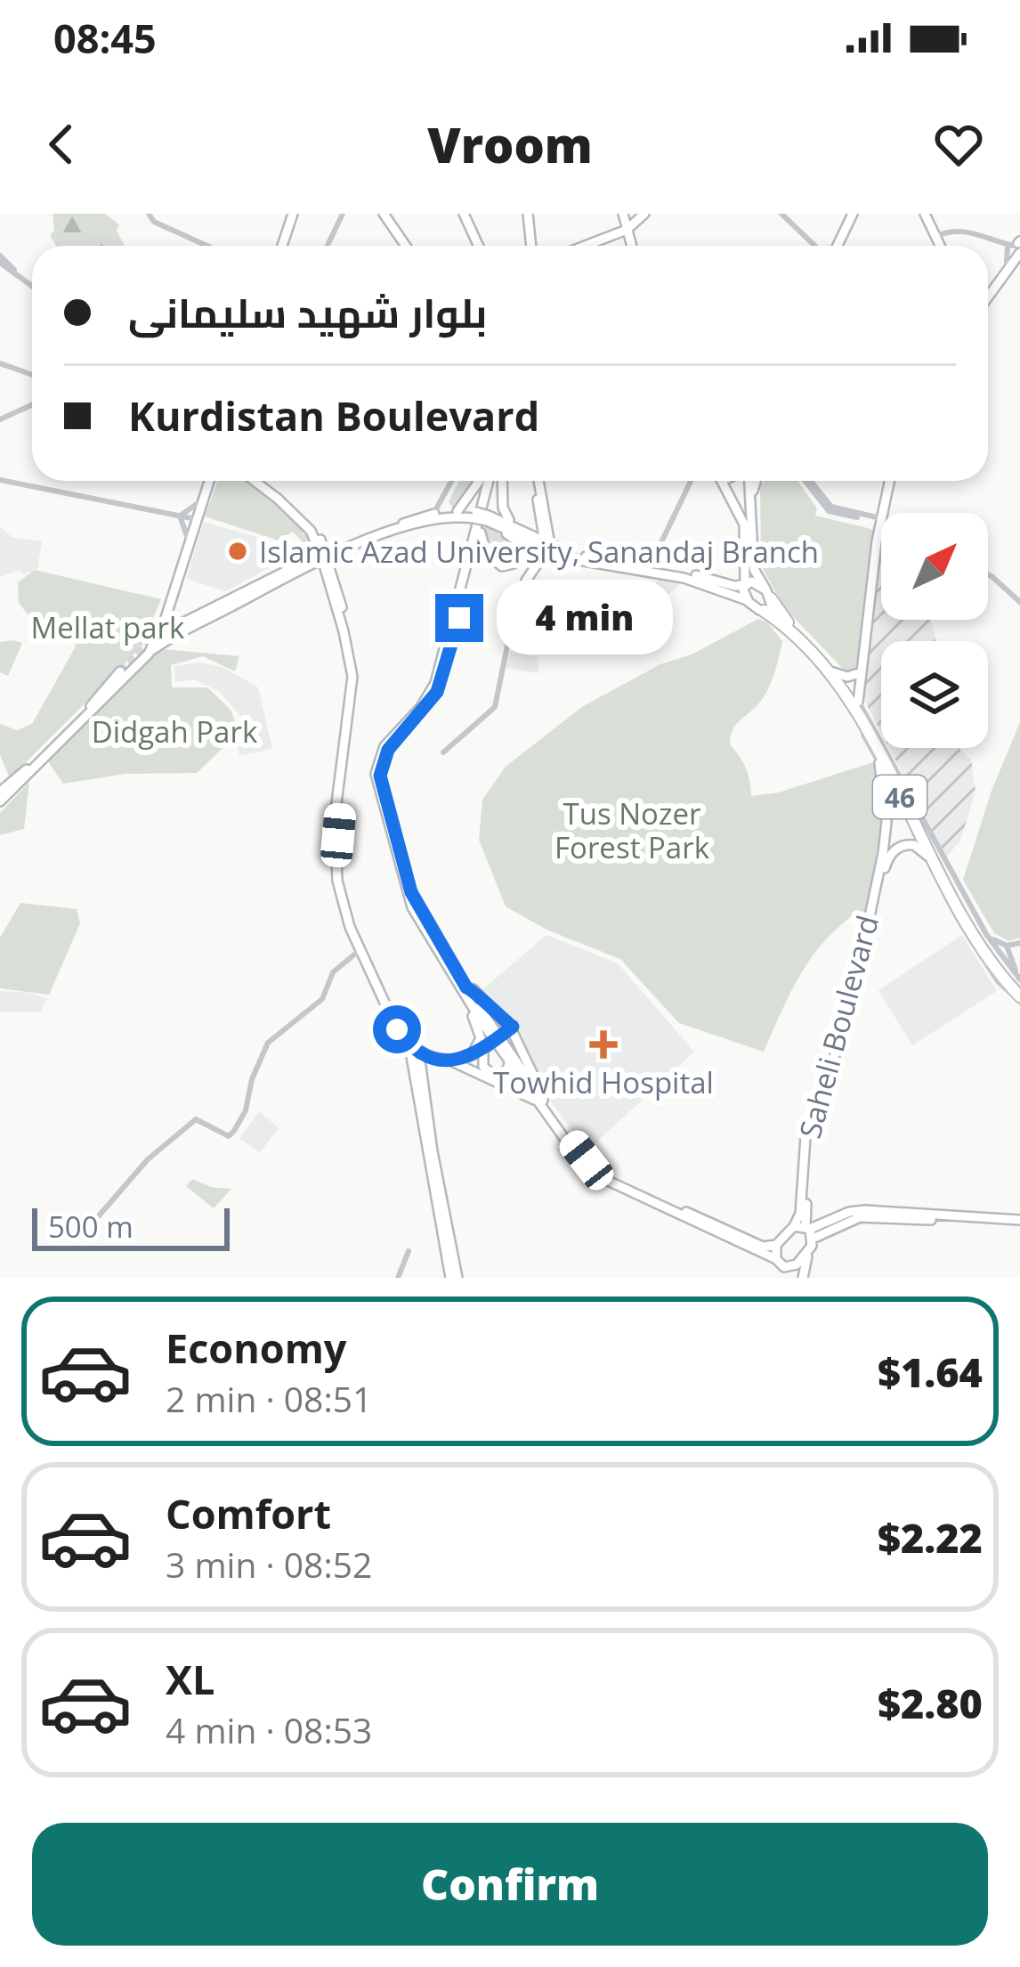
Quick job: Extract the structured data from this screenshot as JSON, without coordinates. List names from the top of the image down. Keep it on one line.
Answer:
{"streets":{"highway":["46"],"main road":["Saheli Boulevard"]},"parks":["Mellat park","Didgah Park","Tus Nozer Forest Park"],"places":{"other":["Islamic Azad University, Sanandaj Branch"],"health":["Towhid Hospital"]},"scale_bar":"500 m","north":"top right","page":{"status":"08:45","header":"Vroom","banner":["بلوار شهید سلیمانی","Kurdistan Boulevard"],"bubble":"4 min","scale":"500 m","list":[{"name":"Economy","note":"2 min · 08:51","value":"$1.64"},{"name":"Comfort","note":"3 min · 08:52","value":"$2.22"},{"name":"XL","note":"4 min · 08:53","value":"$2.80"}],"buttons":"Confirm"}}
